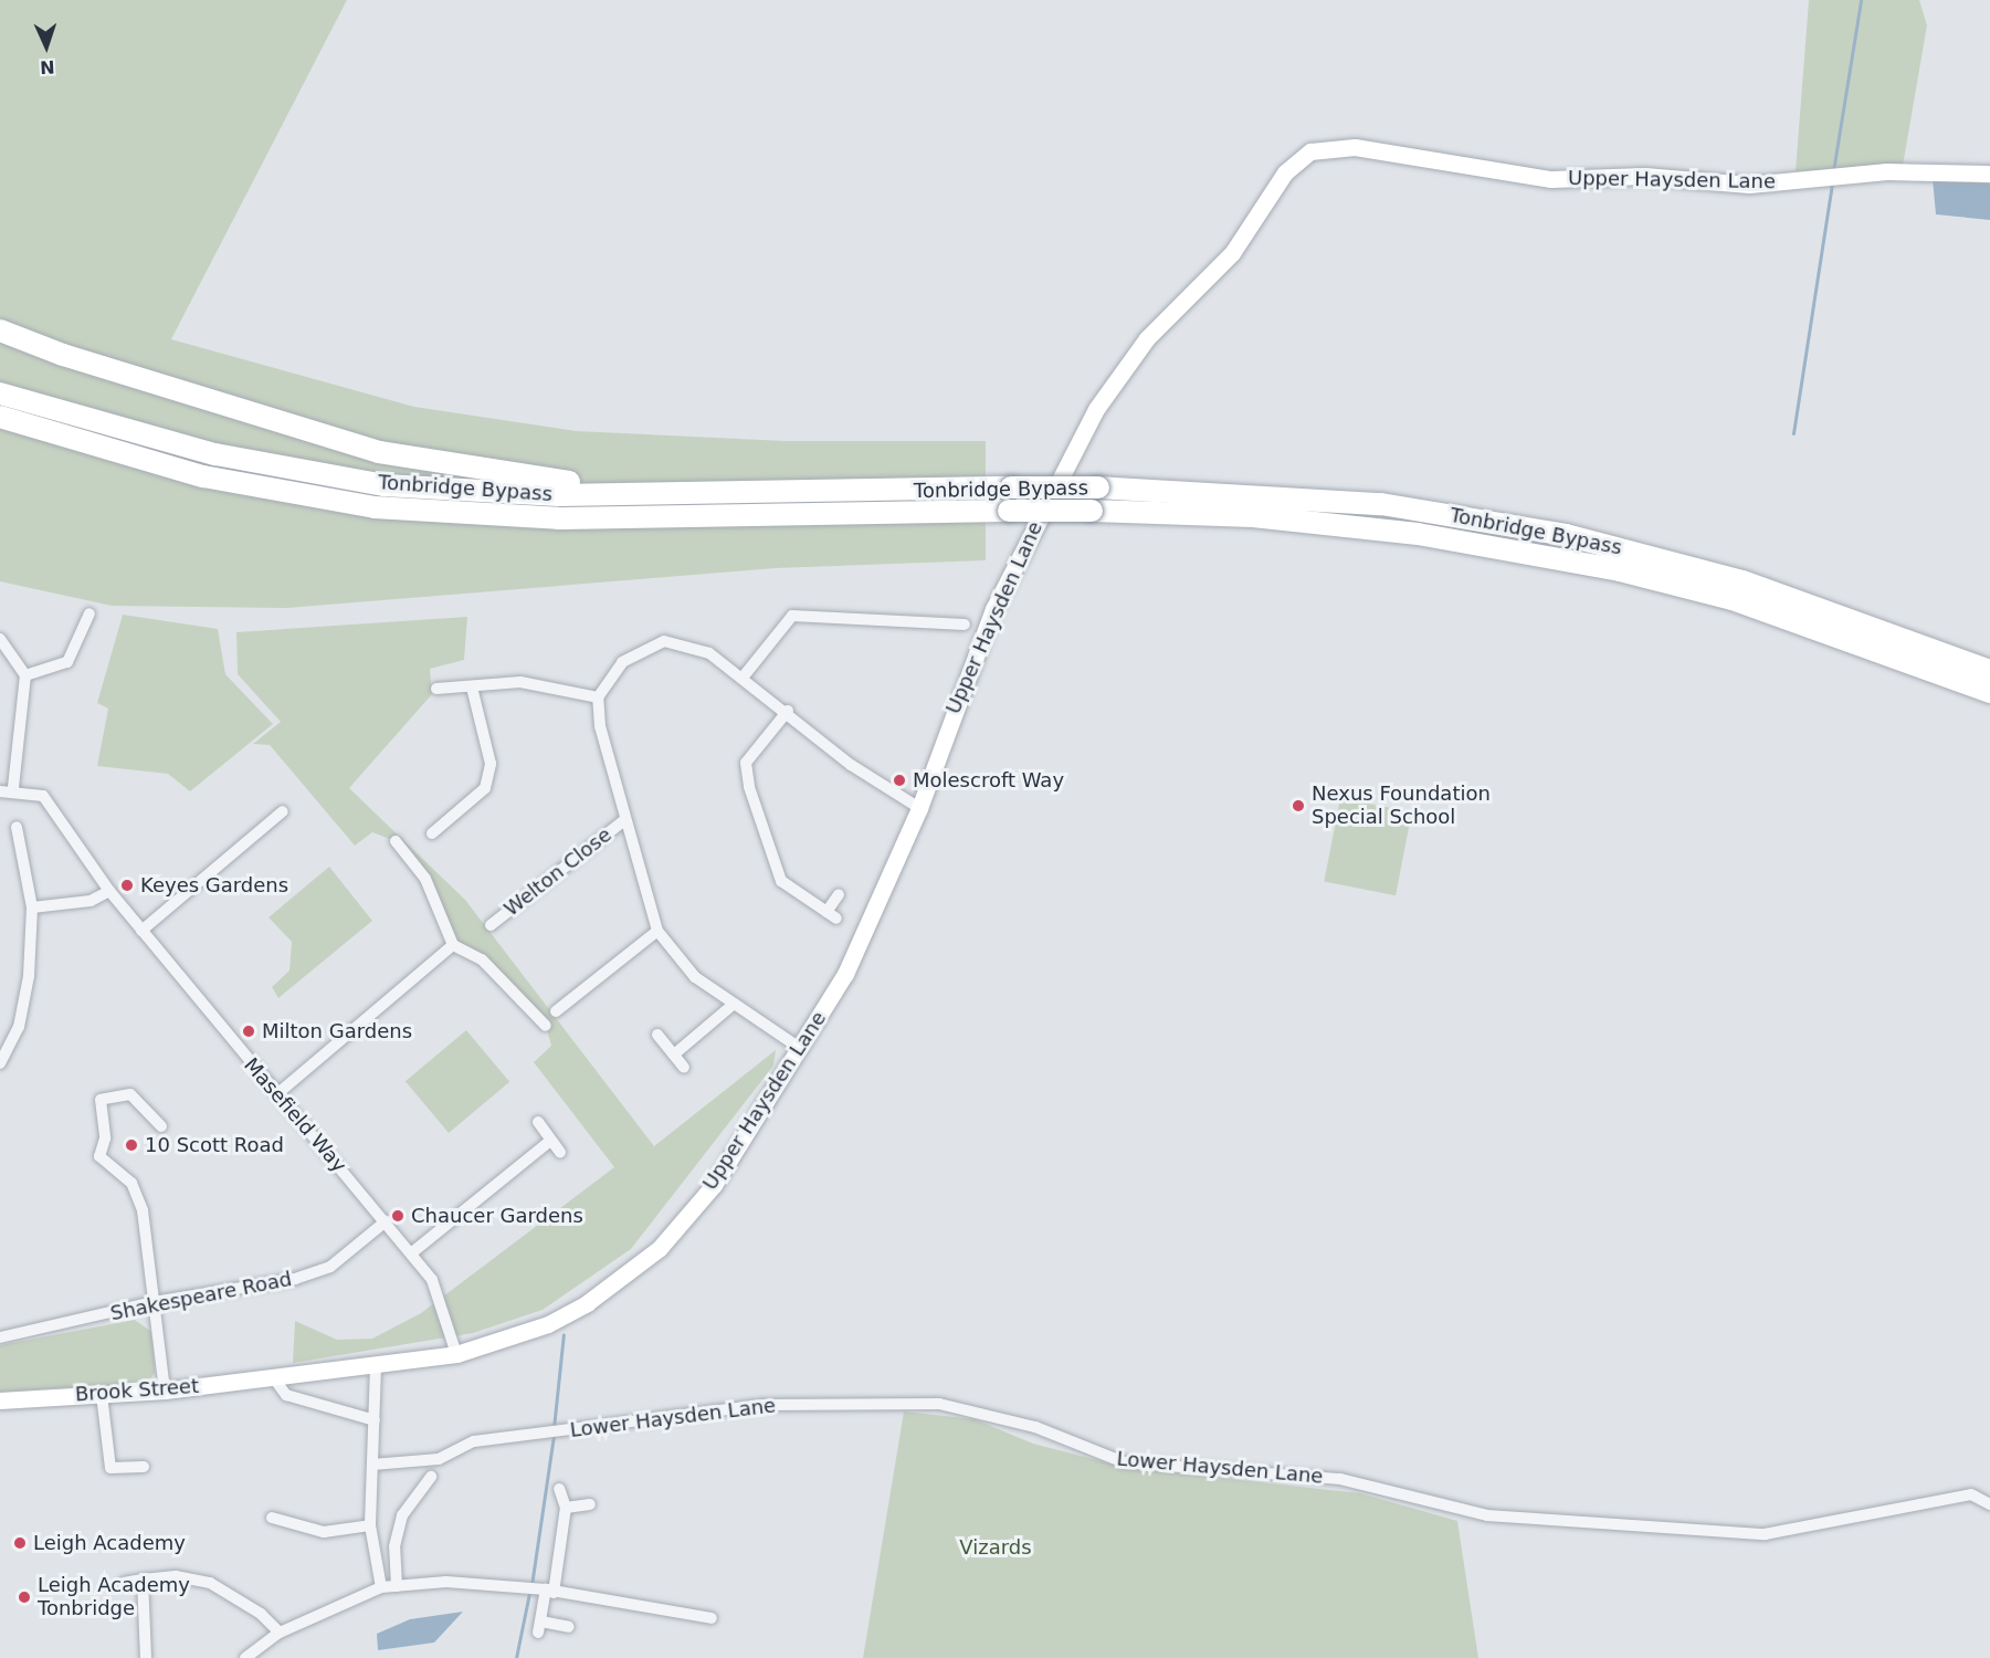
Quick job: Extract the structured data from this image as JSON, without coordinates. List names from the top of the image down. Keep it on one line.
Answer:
{"streets":{"highway":["Tonbridge Bypass"],"street":["Upper Haysden Lane","Welton Close","Masefield Way","Shakespeare Road","Brook Street","Lower Haysden Lane"]},"crossings":[["Upper Haysden Lane","Masefield Way"],["Upper Haysden Lane","Brook Street"],["Masefield Way","Shakespeare Road"]],"parks":["Vizards"],"places":["Molescroft Way","Nexus Foundation Special School","Keyes Gardens","Milton Gardens","10 Scott Road","Chaucer Gardens","Leigh Academy","Leigh Academy Tonbridge"],"north":"bottom"}
